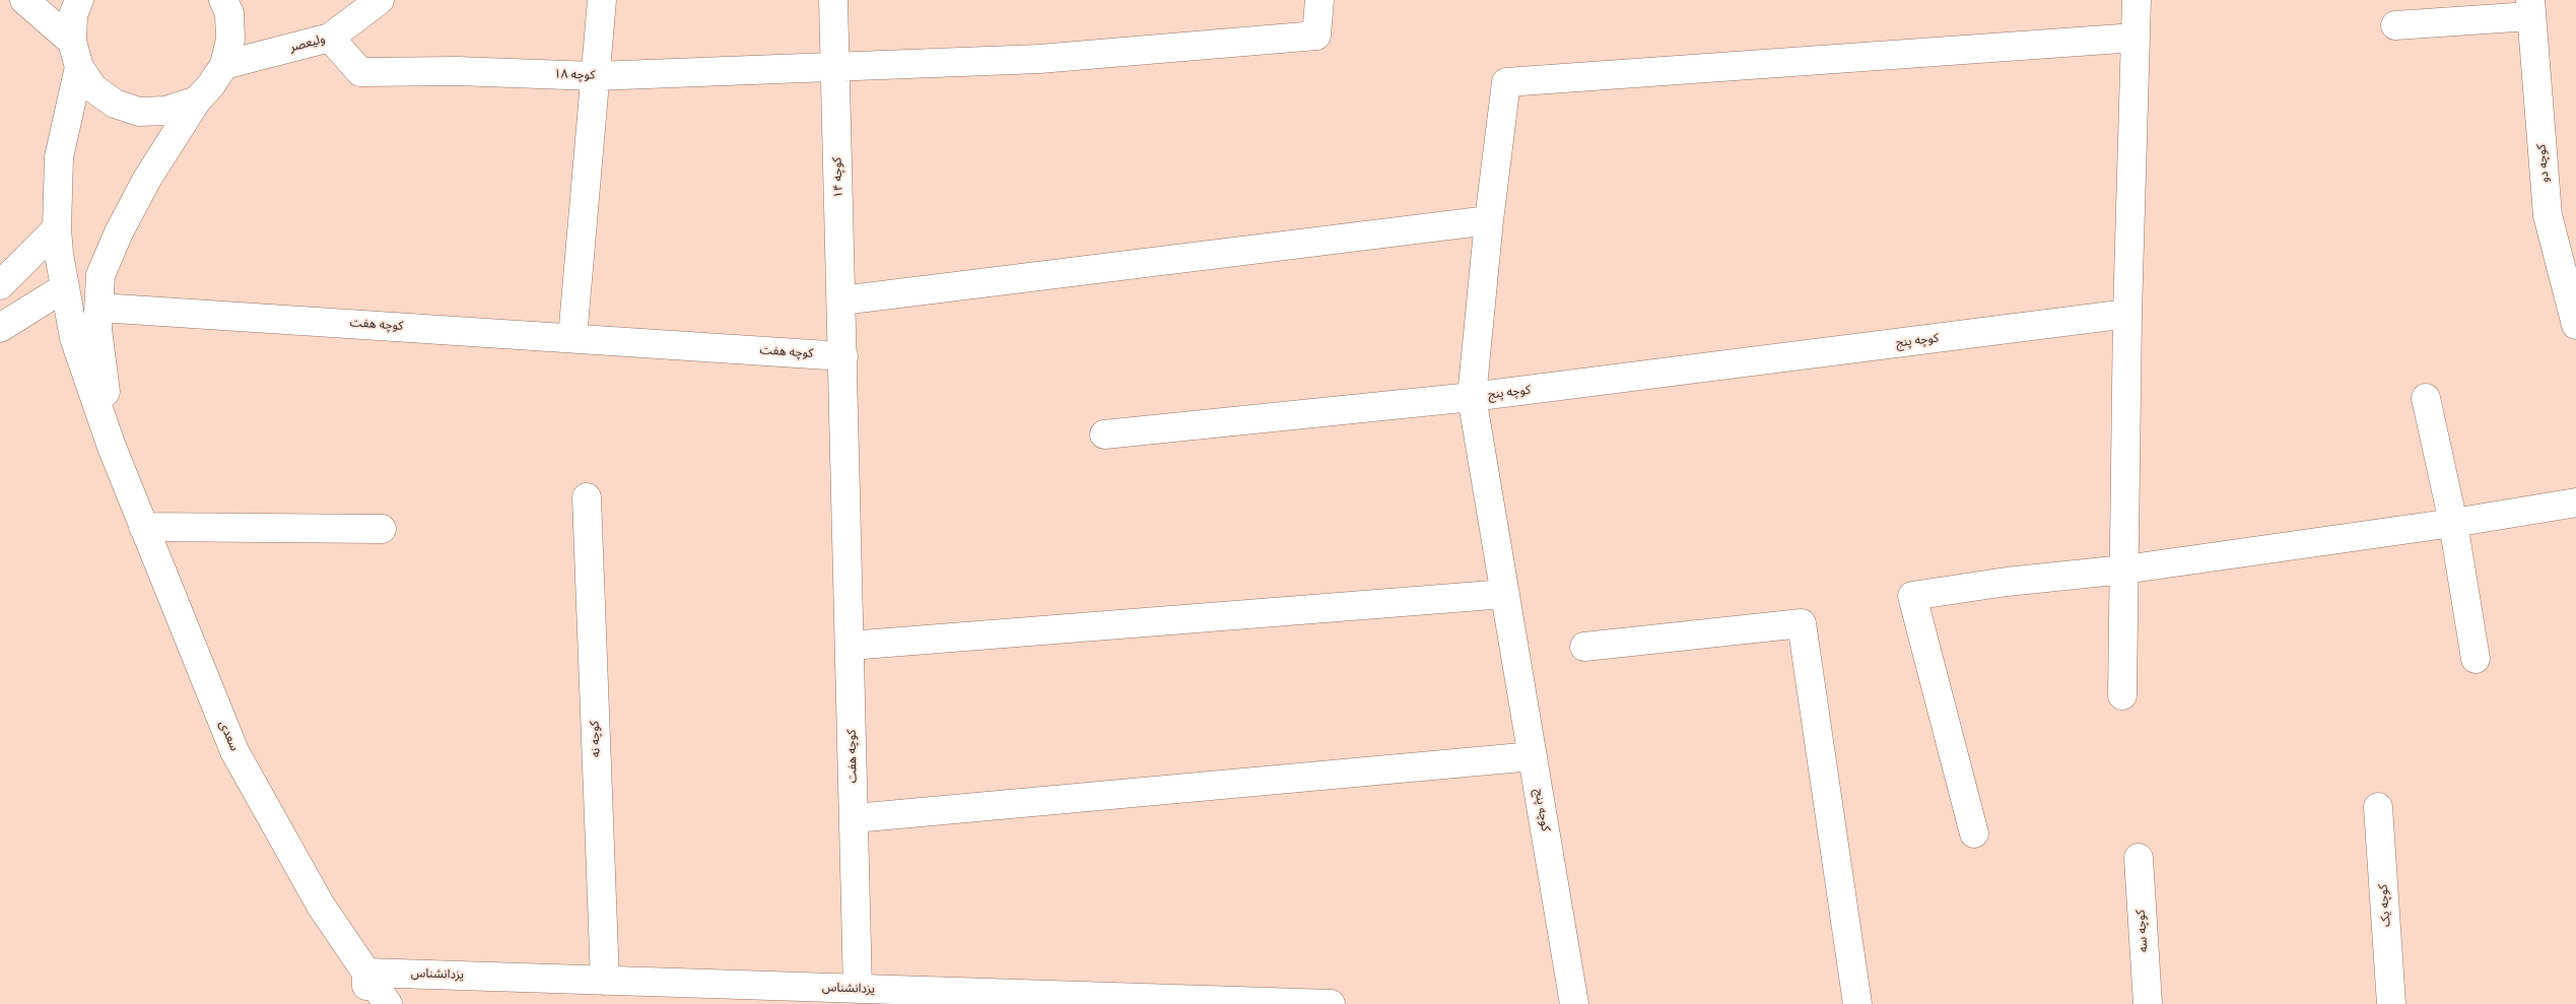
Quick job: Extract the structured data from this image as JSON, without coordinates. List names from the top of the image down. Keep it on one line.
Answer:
{"streets":{"street":["ولیعصر","کوچه ۱۸","کوچه دو","کوچه ۱۴","کوچه هفت","کوچه پنج","سعدی","کوچه نه","کوچه یک","کوچه سه","یزدانشناس"]},"crossings":[["ولیعصر","کوچه ۱۸"],["کوچه ۱۸","کوچه ۱۴"],["کوچه ۱۴","کوچه هفت"],["کوچه هفت","یزدانشناس"],["سعدی","یزدانشناس"],["کوچه نه","یزدانشناس"]]}
